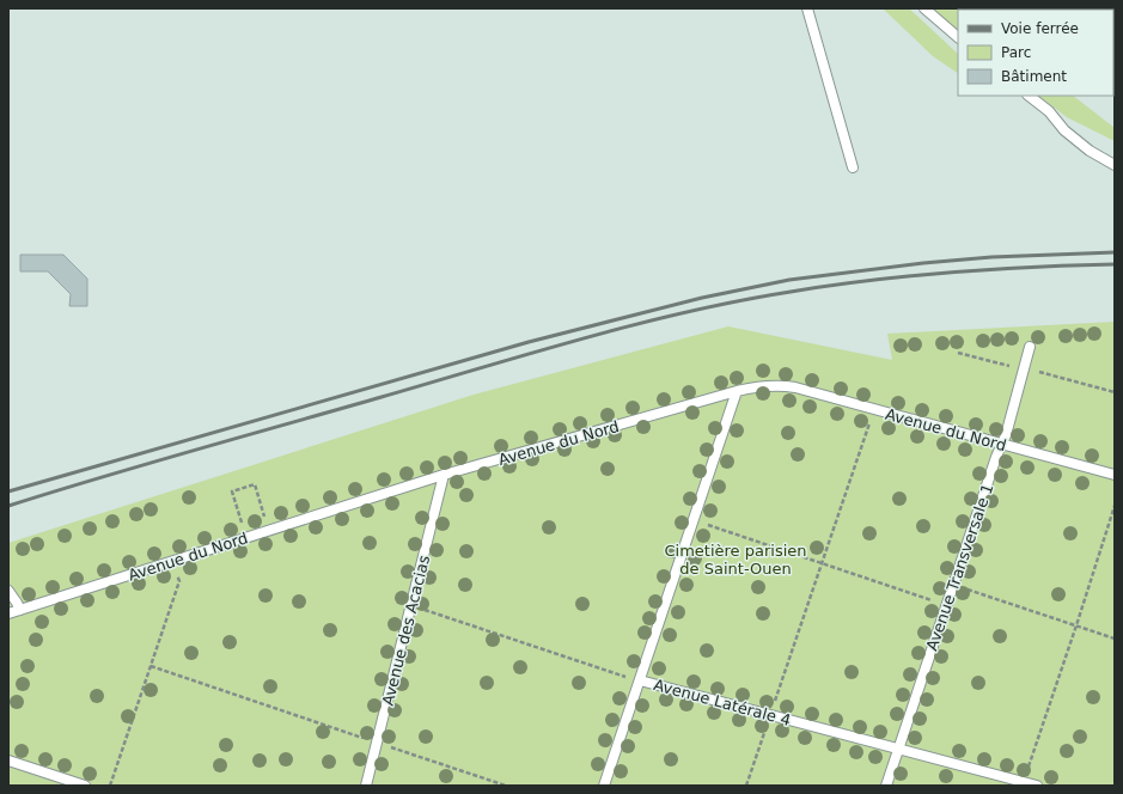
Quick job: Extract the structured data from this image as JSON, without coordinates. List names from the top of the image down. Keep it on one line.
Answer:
{"streets":{"lane":["Avenue du Nord","Avenue Transversale 1","Avenue des Acacias","Avenue Latérale 4"]},"crossings":[["Avenue du Nord","Avenue Transversale 1"],["Avenue du Nord","Avenue des Acacias"],["Avenue Transversale 1","Avenue Latérale 4"],["Avenue des Acacias","Avenue Latérale 4"]],"parks":["Cimetière parisien de Saint-Ouen"],"legend":["Voie ferrée","Parc","Bâtiment"]}
